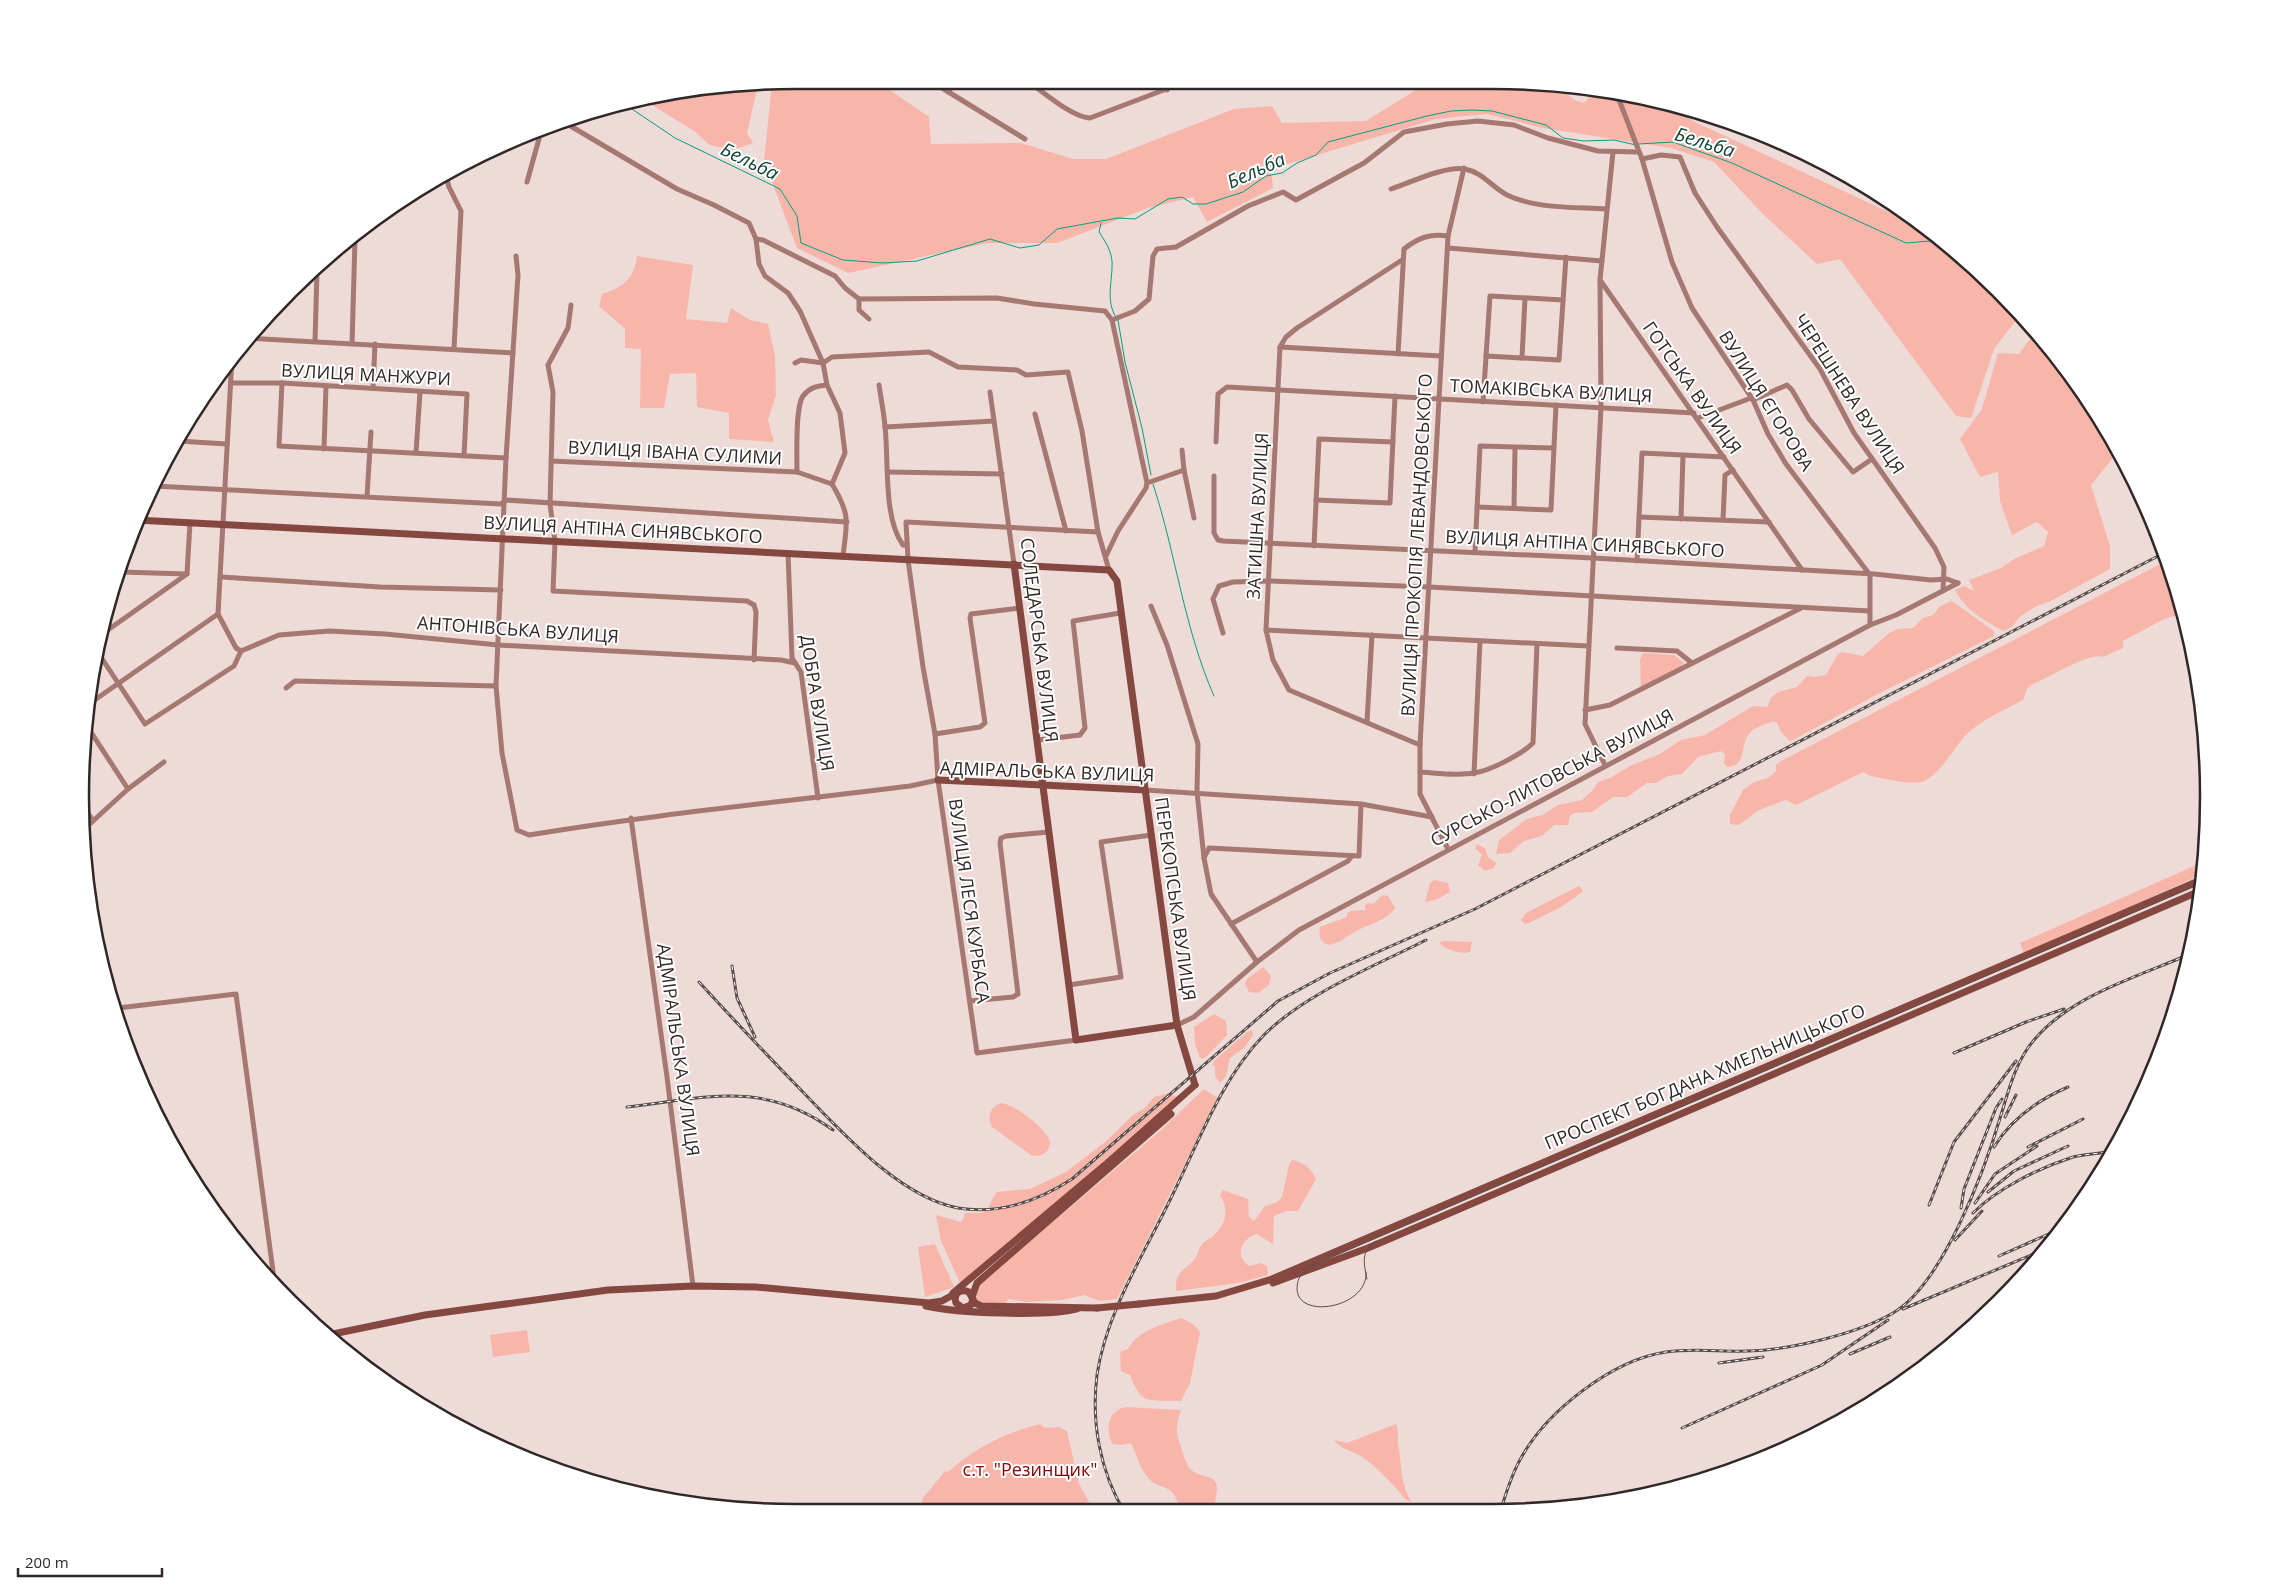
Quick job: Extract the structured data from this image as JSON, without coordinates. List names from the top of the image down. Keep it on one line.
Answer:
{"streets":{"main road":["ВУЛИЦЯ АНТІНА СИНЯВСЬКОГО","СОЛЕДАРСЬКА ВУЛИЦЯ","АДМІРАЛЬСЬКА ВУЛИЦЯ","ПЕРЕКОПСЬКА ВУЛИЦЯ","ПРОСПЕКТ БОГДАНА ХМЕЛЬНИЦЬКОГО"],"street":["ВУЛИЦЯ МАНЖУРИ","ГОТСЬКА ВУЛИЦЯ","ТОМАКІВСЬКА ВУЛИЦЯ","ЧЕРЕШНЕВА ВУЛИЦЯ","ВУЛИЦЯ ЄГОРОВА","ВУЛИЦЯ ІВАНА СУЛИМИ","ЗАТИШНА ВУЛИЦЯ","ВУЛИЦЯ ПРОКОПІЯ ЛЕВАНДОВСЬКОГО","АНТОНІВСЬКА ВУЛИЦЯ","ДОБРА ВУЛИЦЯ","СУРСЬКО-ЛИТОВСЬКА ВУЛИЦЯ","ВУЛИЦЯ ЛЕСЯ КУРБАСА"]},"crossings":[["ГОТСЬКА ВУЛИЦЯ","ТОМАКІВСЬКА ВУЛИЦЯ"],["ГОТСЬКА ВУЛИЦЯ","ВУЛИЦЯ АНТІНА СИНЯВСЬКОГО"],["ТОМАКІВСЬКА ВУЛИЦЯ","ЗАТИШНА ВУЛИЦЯ"],["ТОМАКІВСЬКА ВУЛИЦЯ","ВУЛИЦЯ ПРОКОПІЯ ЛЕВАНДОВСЬКОГО"],["ЧЕРЕШНЕВА ВУЛИЦЯ","ВУЛИЦЯ ЄГОРОВА"],["ЧЕРЕШНЕВА ВУЛИЦЯ","ВУЛИЦЯ АНТІНА СИНЯВСЬКОГО"],["ЧЕРЕШНЕВА ВУЛИЦЯ","СУРСЬКО-ЛИТОВСЬКА ВУЛИЦЯ"],["ВУЛИЦЯ ЄГОРОВА","ВУЛИЦЯ АНТІНА СИНЯВСЬКОГО"],["ЗАТИШНА ВУЛИЦЯ","ВУЛИЦЯ АНТІНА СИНЯВСЬКОГО"],["ЗАТИШНА ВУЛИЦЯ","ВУЛИЦЯ ПРОКОПІЯ ЛЕВАНДОВСЬКОГО"],["ВУЛИЦЯ АНТІНА СИНЯВСЬКОГО","ВУЛИЦЯ ПРОКОПІЯ ЛЕВАНДОВСЬКОГО"],["ВУЛИЦЯ АНТІНА СИНЯВСЬКОГО","СОЛЕДАРСЬКА ВУЛИЦЯ"],["ВУЛИЦЯ АНТІНА СИНЯВСЬКОГО","ДОБРА ВУЛИЦЯ"],["ВУЛИЦЯ АНТІНА СИНЯВСЬКОГО","СУРСЬКО-ЛИТОВСЬКА ВУЛИЦЯ"],["ВУЛИЦЯ АНТІНА СИНЯВСЬКОГО","ПЕРЕКОПСЬКА ВУЛИЦЯ"],["ВУЛИЦЯ АНТІНА СИНЯВСЬКОГО","ВУЛИЦЯ ЛЕСЯ КУРБАСА"],["ВУЛИЦЯ ПРОКОПІЯ ЛЕВАНДОВСЬКОГО","АДМІРАЛЬСЬКА ВУЛИЦЯ"],["ВУЛИЦЯ ПРОКОПІЯ ЛЕВАНДОВСЬКОГО","СУРСЬКО-ЛИТОВСЬКА ВУЛИЦЯ"],["АНТОНІВСЬКА ВУЛИЦЯ","ДОБРА ВУЛИЦЯ"],["СОЛЕДАРСЬКА ВУЛИЦЯ","АДМІРАЛЬСЬКА ВУЛИЦЯ"],["СОЛЕДАРСЬКА ВУЛИЦЯ","ВУЛИЦЯ ЛЕСЯ КУРБАСА"],["ДОБРА ВУЛИЦЯ","АДМІРАЛЬСЬКА ВУЛИЦЯ"],["АДМІРАЛЬСЬКА ВУЛИЦЯ","ПЕРЕКОПСЬКА ВУЛИЦЯ"],["АДМІРАЛЬСЬКА ВУЛИЦЯ","ВУЛИЦЯ ЛЕСЯ КУРБАСА"],["АДМІРАЛЬСЬКА ВУЛИЦЯ","ПРОСПЕКТ БОГДАНА ХМЕЛЬНИЦЬКОГО"],["СУРСЬКО-ЛИТОВСЬКА ВУЛИЦЯ","ПЕРЕКОПСЬКА ВУЛИЦЯ"]],"water":["Бельба"],"parks":["с.т. \"Резинщик\""],"scale_bar":"200 m"}
